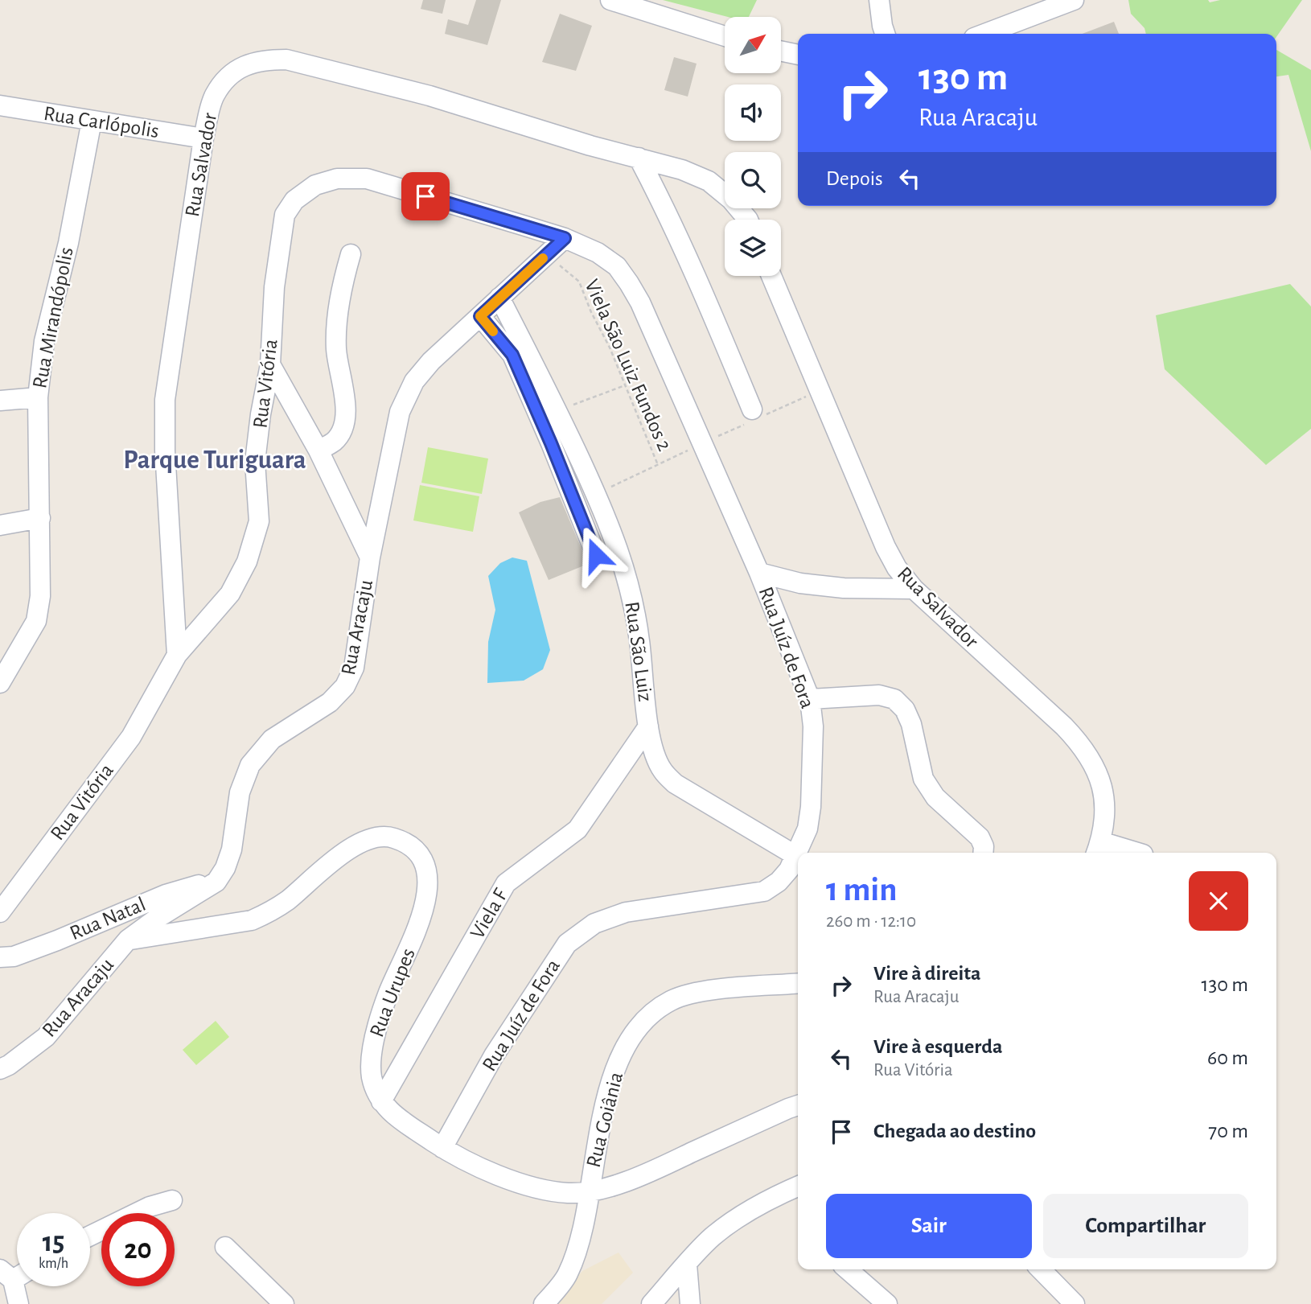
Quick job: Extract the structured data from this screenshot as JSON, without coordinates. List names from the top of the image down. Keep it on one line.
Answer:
{"streets":{"street":["Rua Carlópolis","Rua Salvador","Rua Mirandópolis","Rua Vitória","Rua Aracaju","Rua Juíz de Fora","Rua São Luiz","Viela F","Rua Natal","Rua Urupes","Rua Goiânia"],"path":["Viela São Luiz Fundos 2"]},"crossings":[["Rua Carlópolis","Rua Salvador"],["Rua Carlópolis","Rua Mirandópolis"],["Rua Salvador","Rua Vitória"],["Viela São Luiz Fundos 2","Rua Aracaju"],["Rua Vitória","Rua Aracaju"],["Rua Vitória","Rua Juíz de Fora"],["Rua Aracaju","Rua São Luiz"],["Rua Aracaju","Rua Natal"],["Rua Aracaju","Rua Urupes"],["Rua Juíz de Fora","Rua São Luiz"],["Rua Juíz de Fora","Rua Urupes"],["Rua São Luiz","Viela F"],["Viela F","Rua Urupes"],["Rua Urupes","Rua Goiânia"]],"districts":["Parque Turiguara"],"north":"top right","page":{"turn":["130 m","Rua Aracaju"],"then":"Depois","heading":["1 min","260 m · 12:10"],"list":[{"name":"Vire à direita","note":"Rua Aracaju","value":"130 m"},{"name":"Vire à esquerda","note":"Rua Vitória","value":"60 m"},{"name":"Chegada ao destino","value":"70 m"}],"buttons":["Sair","Compartilhar"],"speed":"15 km/h","limit":"20"}}
